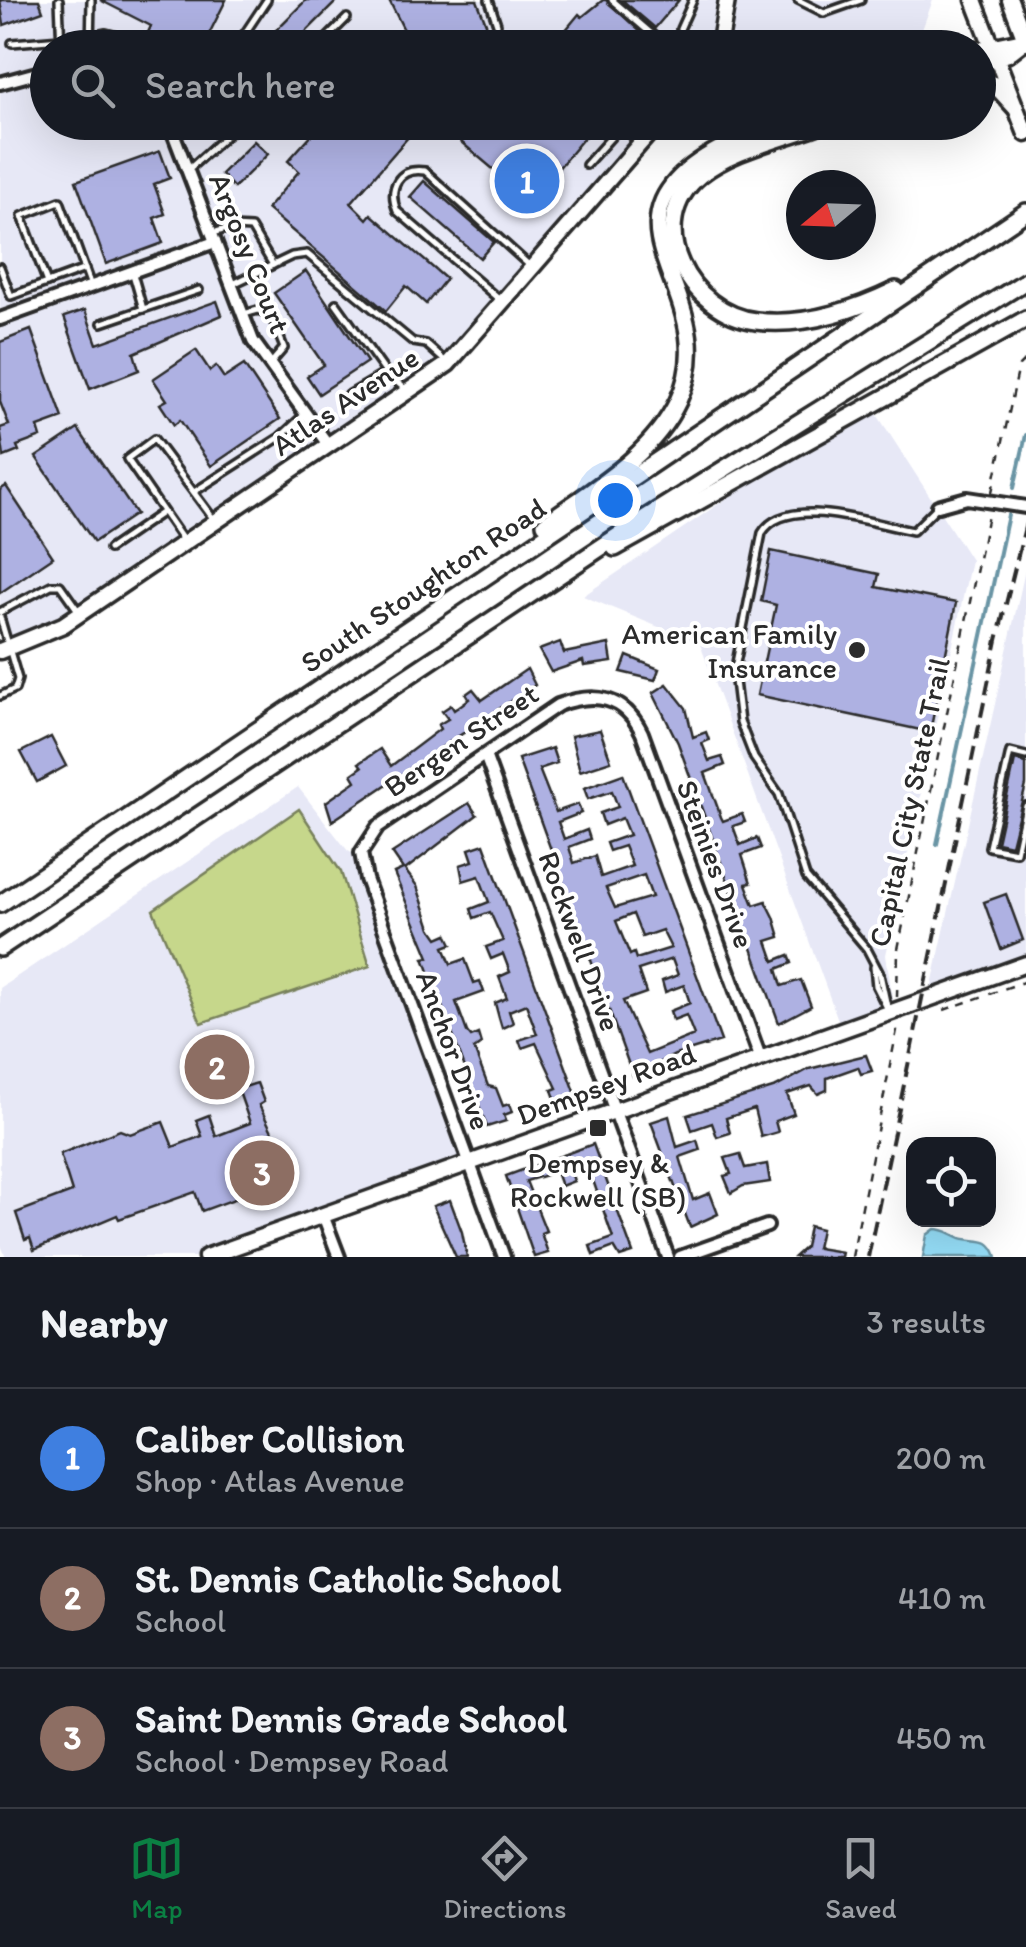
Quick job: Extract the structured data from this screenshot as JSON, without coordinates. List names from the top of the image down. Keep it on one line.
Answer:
{"streets":{"main road":["South Stoughton Road"],"street":["Argosy Court","Atlas Avenue","Bergen Street","Steinies Drive","Rockwell Drive","Anchor Drive","Dempsey Road"],"path":["Capital City State Trail"]},"crossings":[["Argosy Court","Atlas Avenue"],["Bergen Street","Steinies Drive"],["Bergen Street","Rockwell Drive"],["Bergen Street","Anchor Drive"],["Capital City State Trail","Dempsey Road"],["Steinies Drive","Dempsey Road"],["Rockwell Drive","Dempsey Road"],["Anchor Drive","Dempsey Road"]],"places":{"other":["American Family Insurance"],"transit":["Dempsey & Rockwell (SB)"]},"north":"left","page":{"search":"Search here","pins":["1","2","3"],"heading":["Nearby","3 results"],"list":[{"mark":"1","name":"Caliber Collision","note":"Shop · Atlas Avenue","value":"200 m"},{"mark":"2","name":"St. Dennis Catholic School","note":"School","value":"410 m"},{"mark":"3","name":"Saint Dennis Grade School","note":"School · Dempsey Road","value":"450 m"}],"nav":["Map","Directions","Saved"]}}
